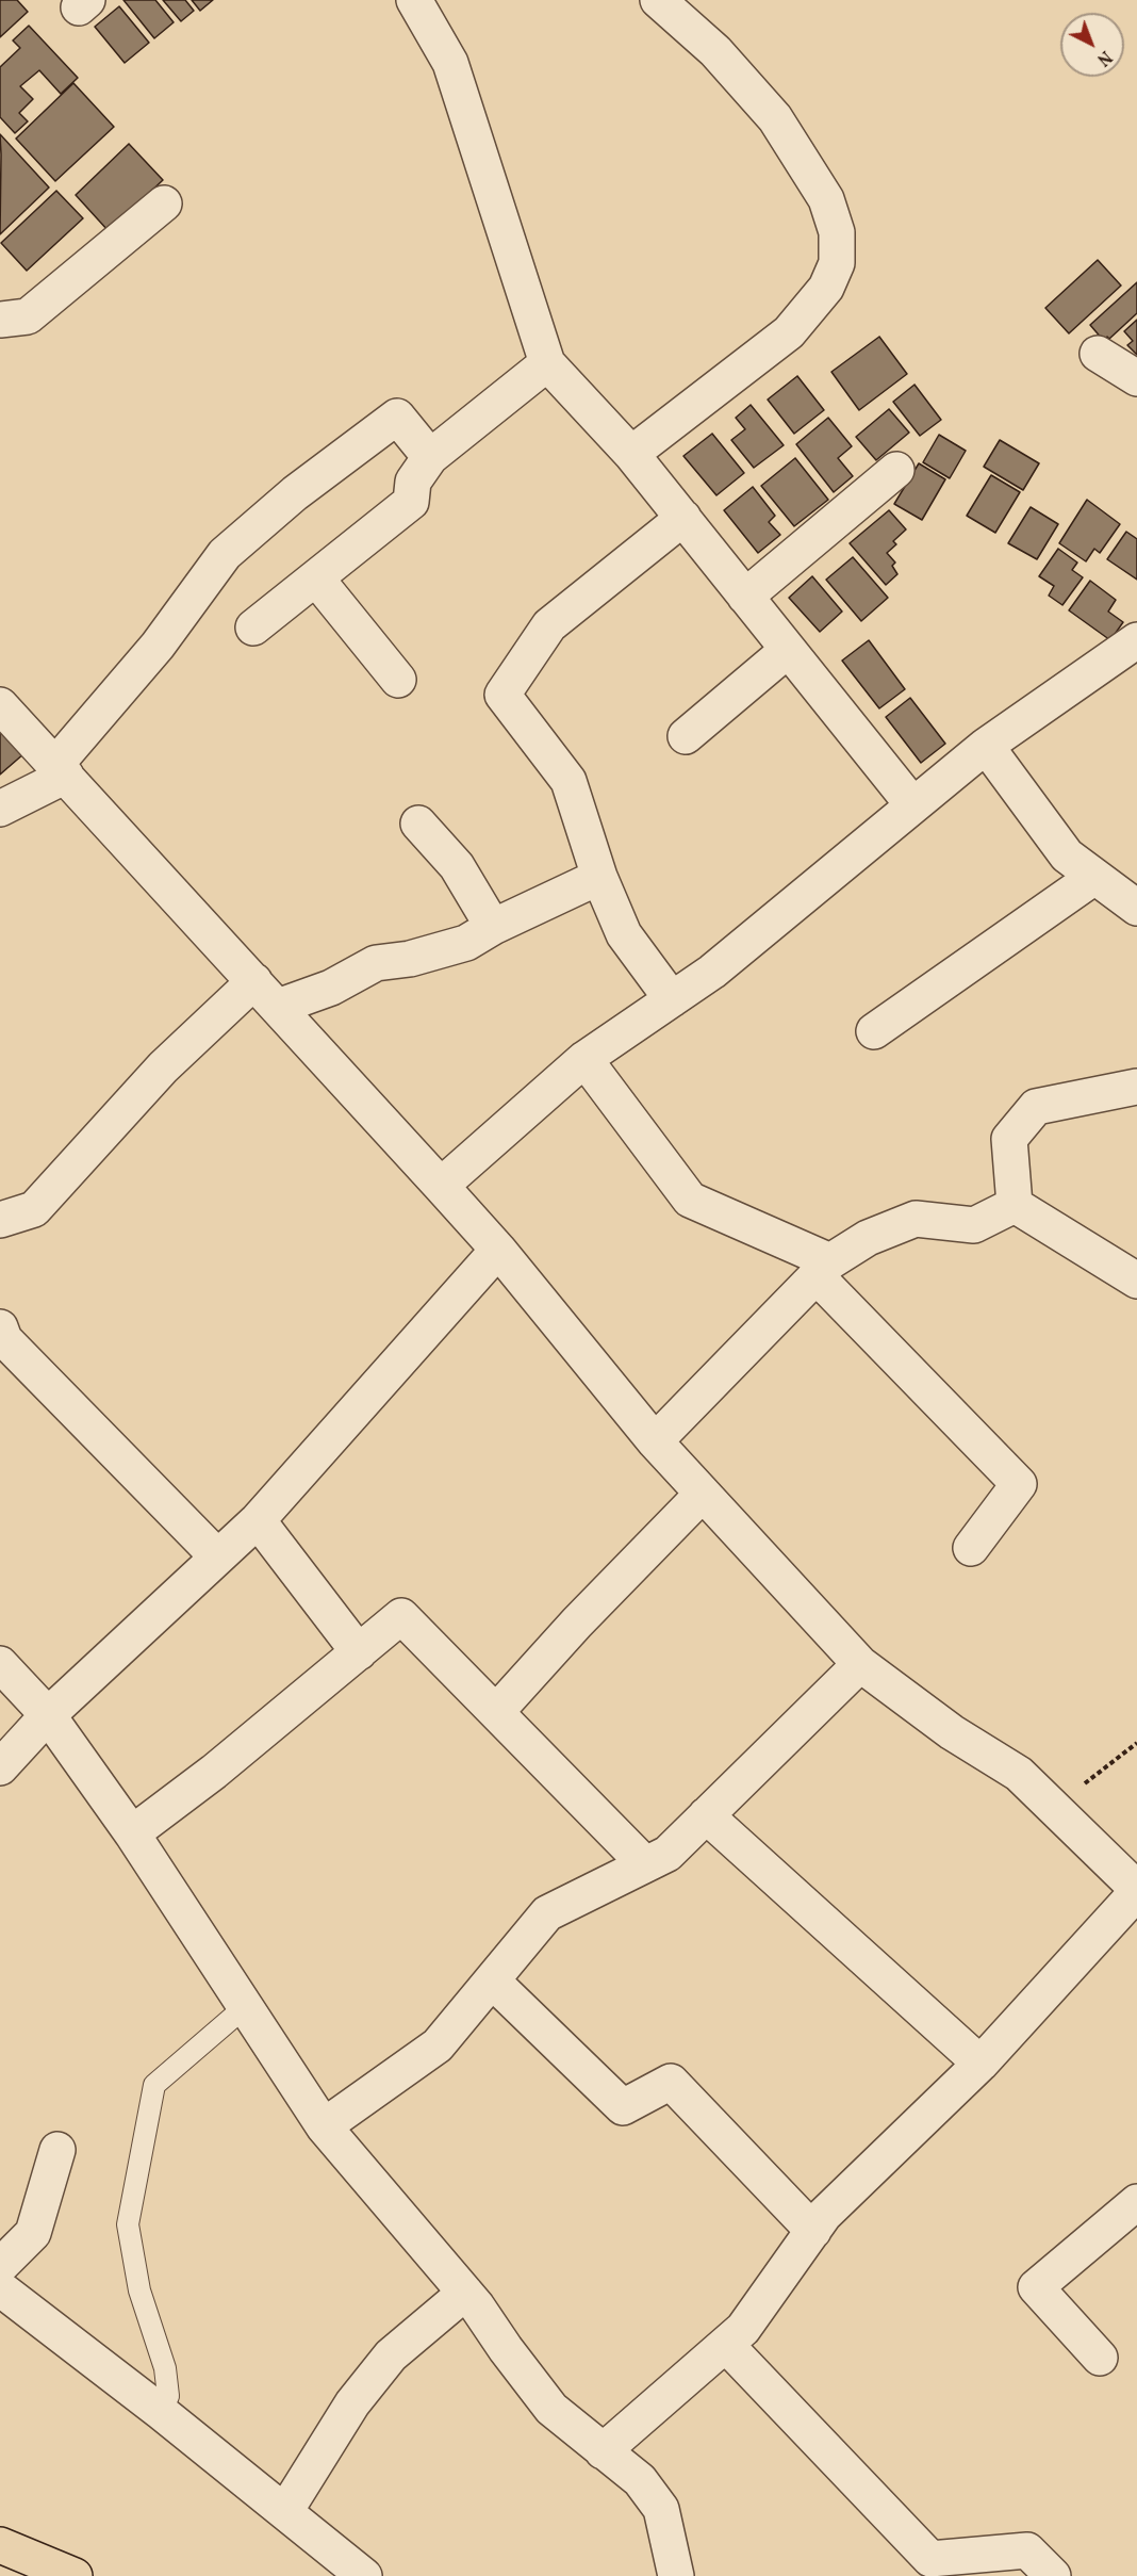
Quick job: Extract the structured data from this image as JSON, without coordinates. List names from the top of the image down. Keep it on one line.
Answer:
{"north":"bottom right"}
